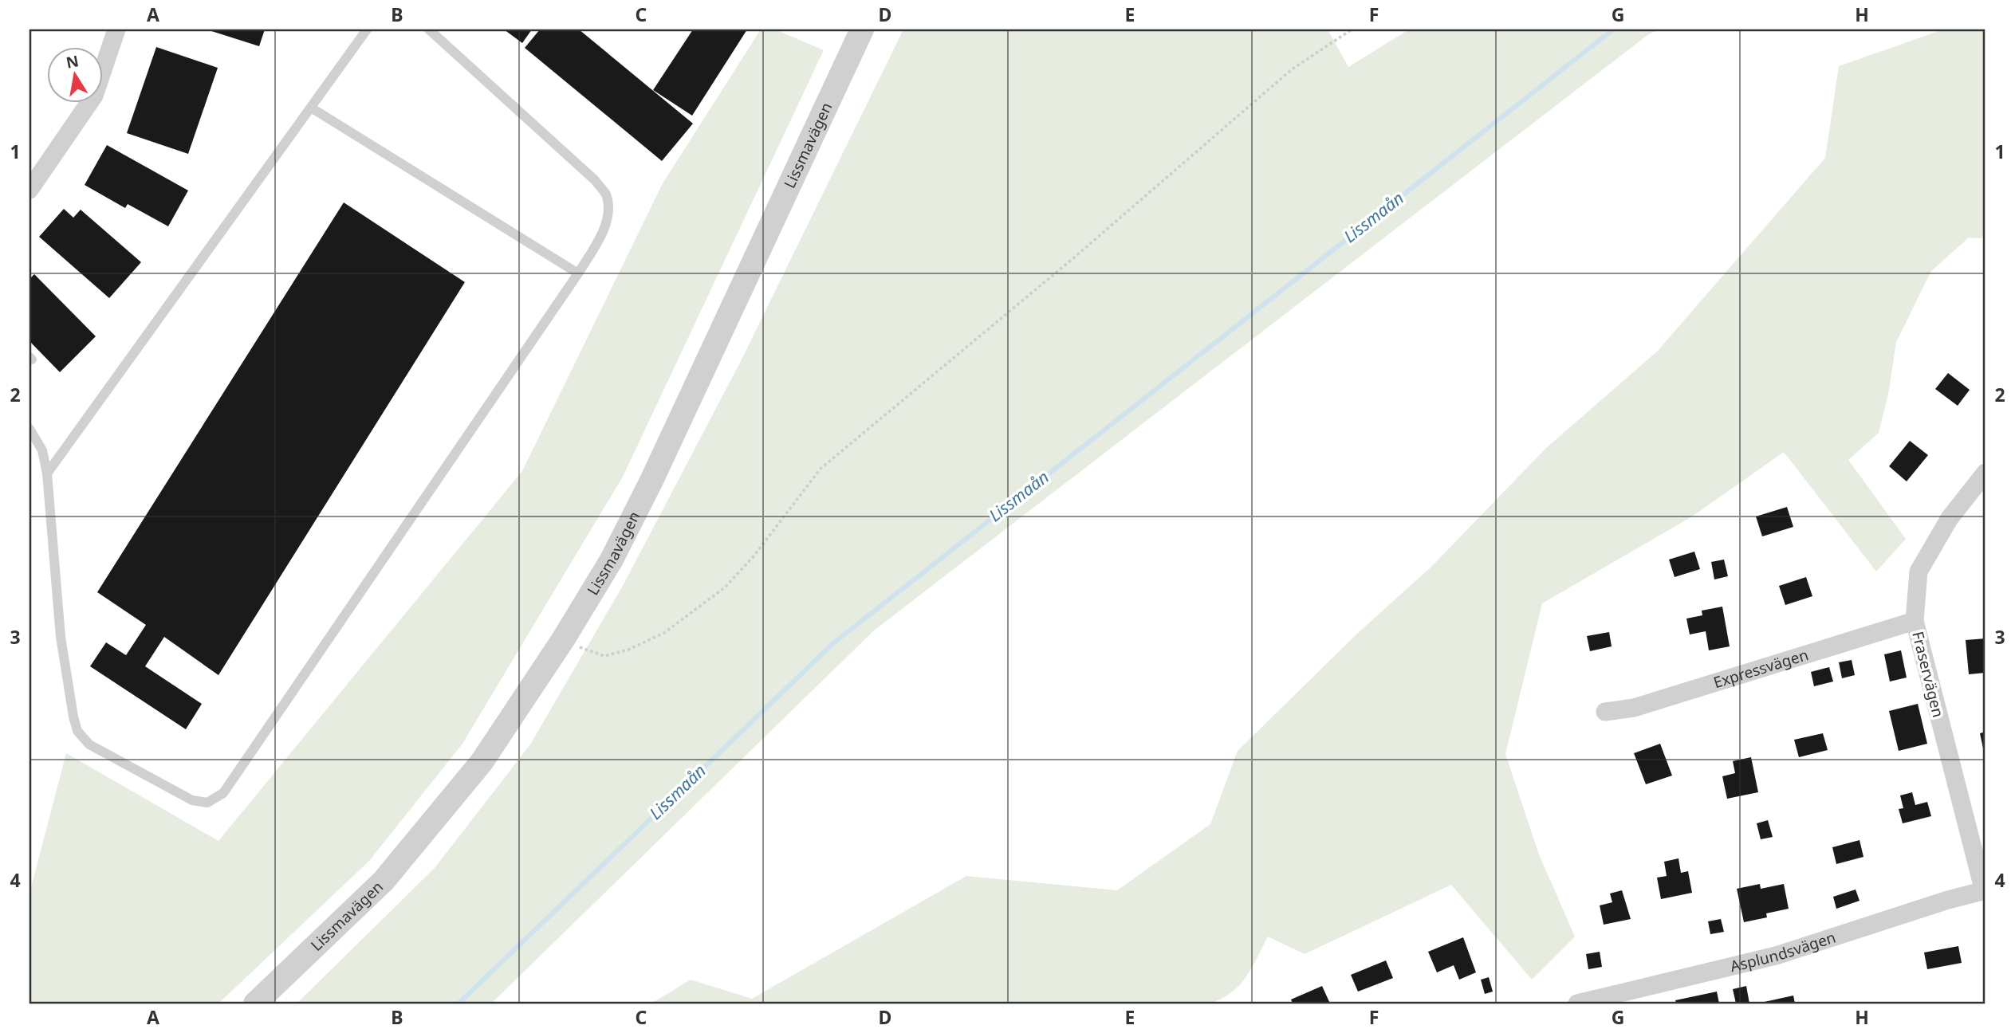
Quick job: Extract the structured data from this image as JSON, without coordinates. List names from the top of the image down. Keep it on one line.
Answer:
{"streets":{"street":["Lissmavägen","Expressvägen","Fraservägen","Asplundsvägen"]},"crossings":[["Expressvägen","Fraservägen"],["Fraservägen","Asplundsvägen"]],"water":["Lissmaån"],"north":"top","grid":{"columns":["A","B","C","D","E","F","G","H"],"rows":["1","2","3","4"]}}
